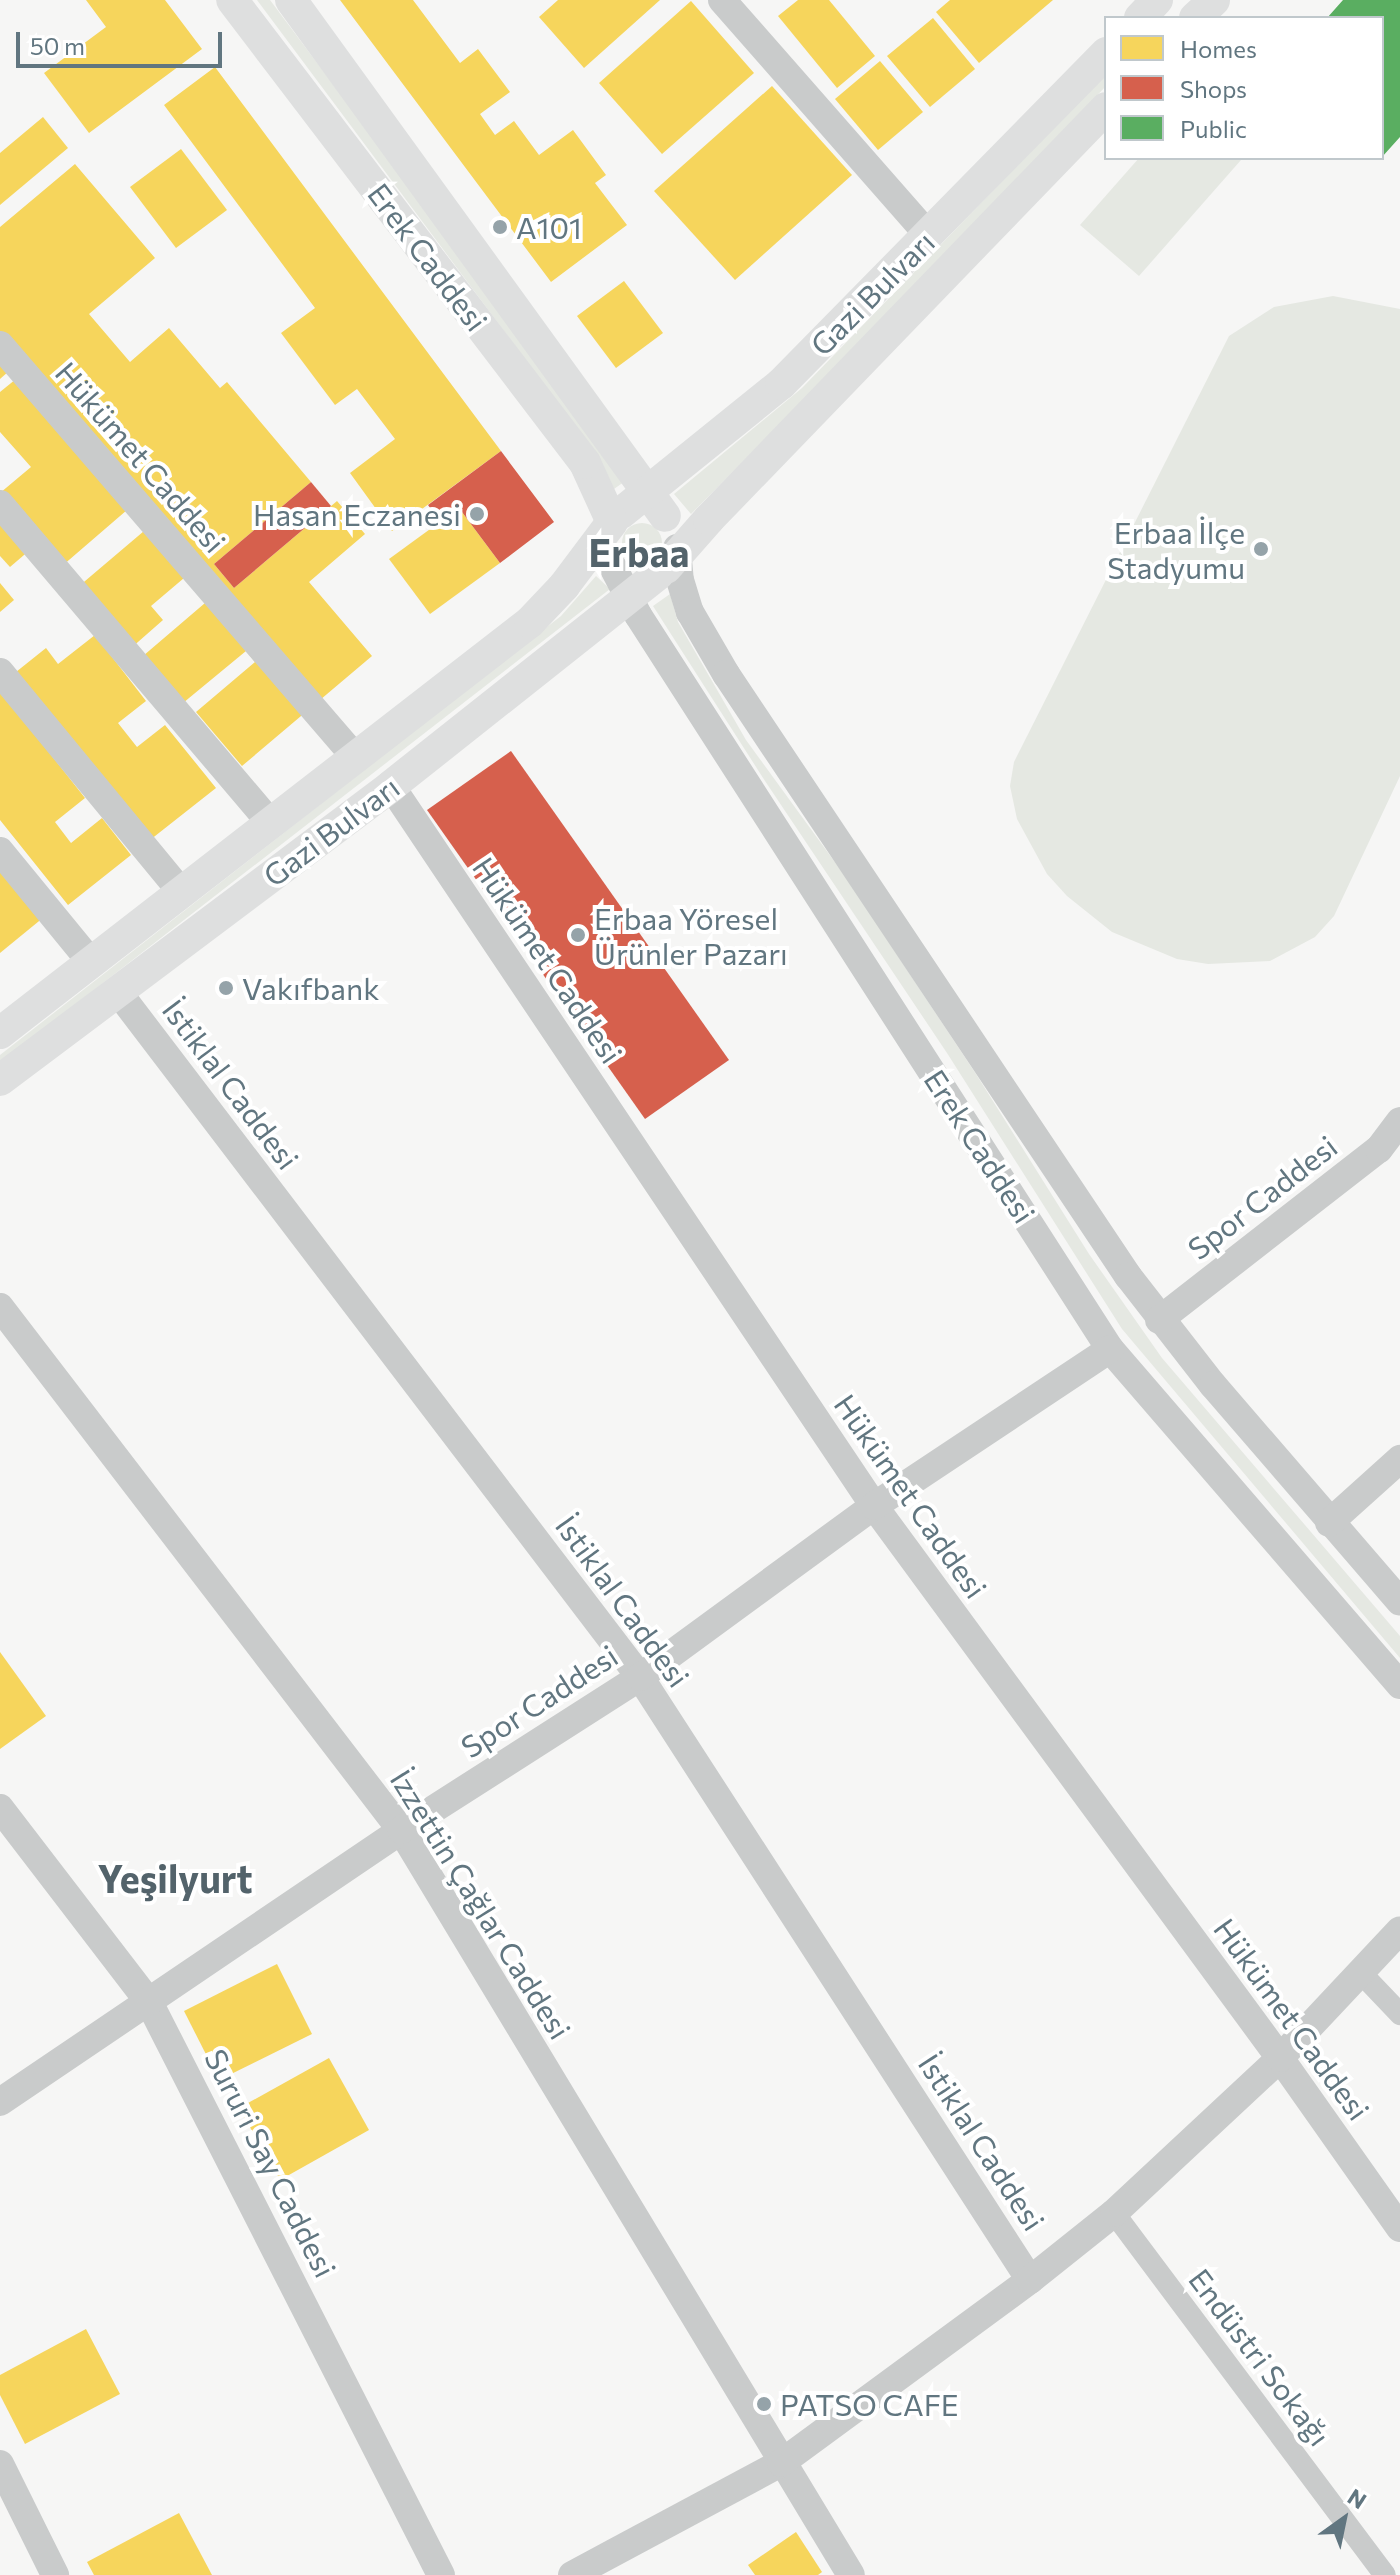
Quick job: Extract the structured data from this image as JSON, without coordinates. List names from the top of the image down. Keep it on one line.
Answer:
{"streets":{"main road":["Erek Caddesi","Gazi Bulvarı"],"street":["Hükümet Caddesi","İstiklal Caddesi","Spor Caddesi","İzzettin Çağlar Caddesi","Sururi Say Caddesi","Endüstri Sokağı"]},"crossings":[["Erek Caddesi","Gazi Bulvarı"],["Erek Caddesi","Spor Caddesi"],["Gazi Bulvarı","Hükümet Caddesi"],["Gazi Bulvarı","İstiklal Caddesi"],["Hükümet Caddesi","Spor Caddesi"],["İstiklal Caddesi","Spor Caddesi"],["Spor Caddesi","İzzettin Çağlar Caddesi"],["Spor Caddesi","Sururi Say Caddesi"]],"districts":["Erbaa","Yeşilyurt"],"places":["A101","Hasan Eczanesi","Erbaa İlçe Stadyumu","Erbaa Yöresel Ürünler Pazarı","Vakıfbank","PATSO CAFE"],"legend":["Homes","Shops","Public"],"scale_bar":"50 m","north":"top right"}
